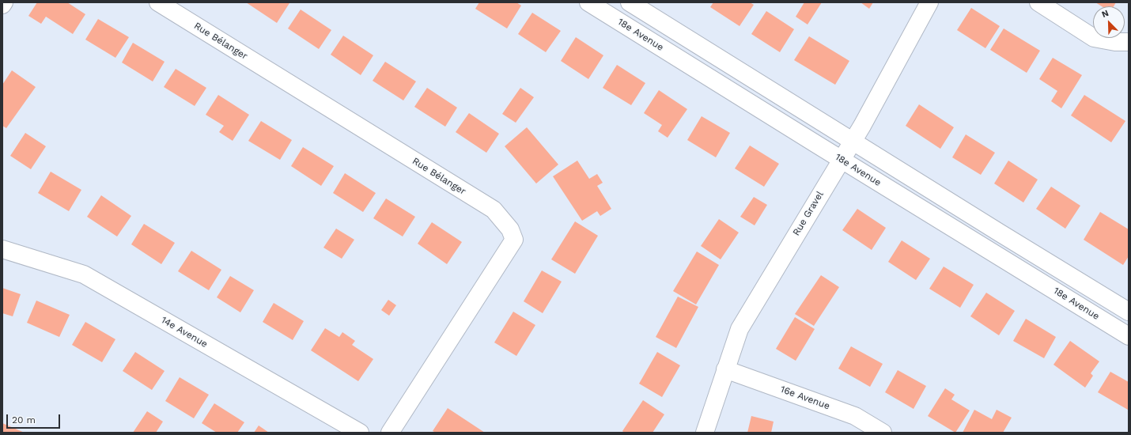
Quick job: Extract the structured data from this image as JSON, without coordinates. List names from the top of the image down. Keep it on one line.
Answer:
{"streets":{"street":["18e Avenue","Rue Bélanger","Rue Gravel","14e Avenue","16e Avenue"]},"crossings":[["18e Avenue","Rue Gravel"],["Rue Gravel","16e Avenue"]],"scale_bar":"20 m","north":"top left"}
